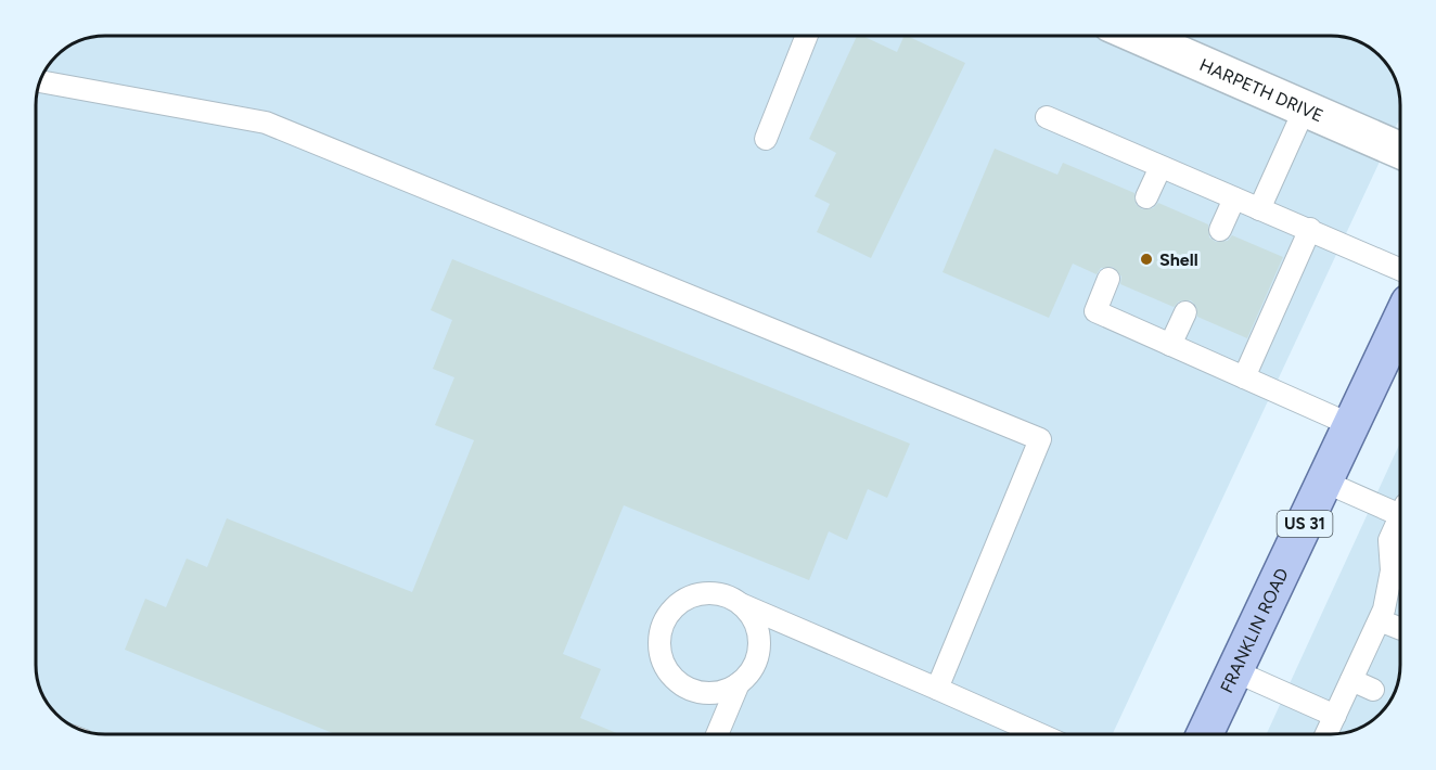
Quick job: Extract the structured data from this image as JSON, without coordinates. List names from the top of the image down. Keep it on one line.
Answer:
{"streets":{"main road":["US 31","FRANKLIN ROAD"],"street":["HARPETH DRIVE"]},"places":["Shell"]}
